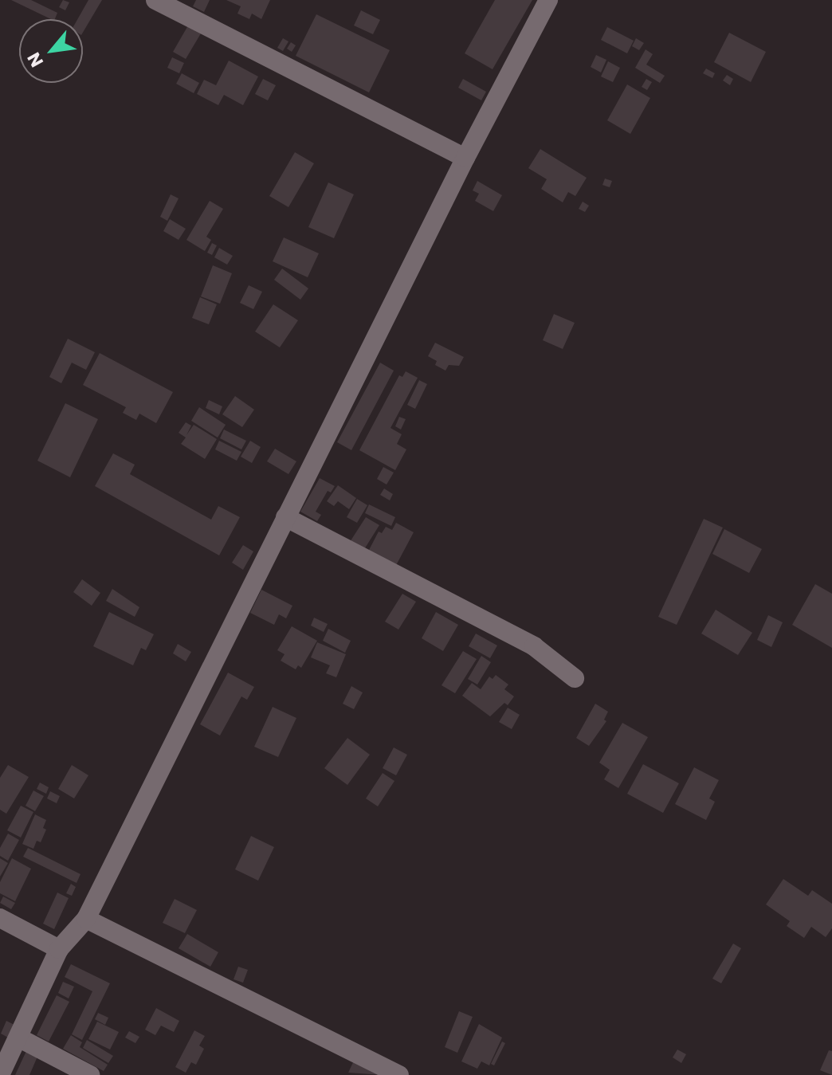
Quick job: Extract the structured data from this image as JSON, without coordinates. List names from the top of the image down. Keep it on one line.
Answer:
{"north":"bottom left"}
